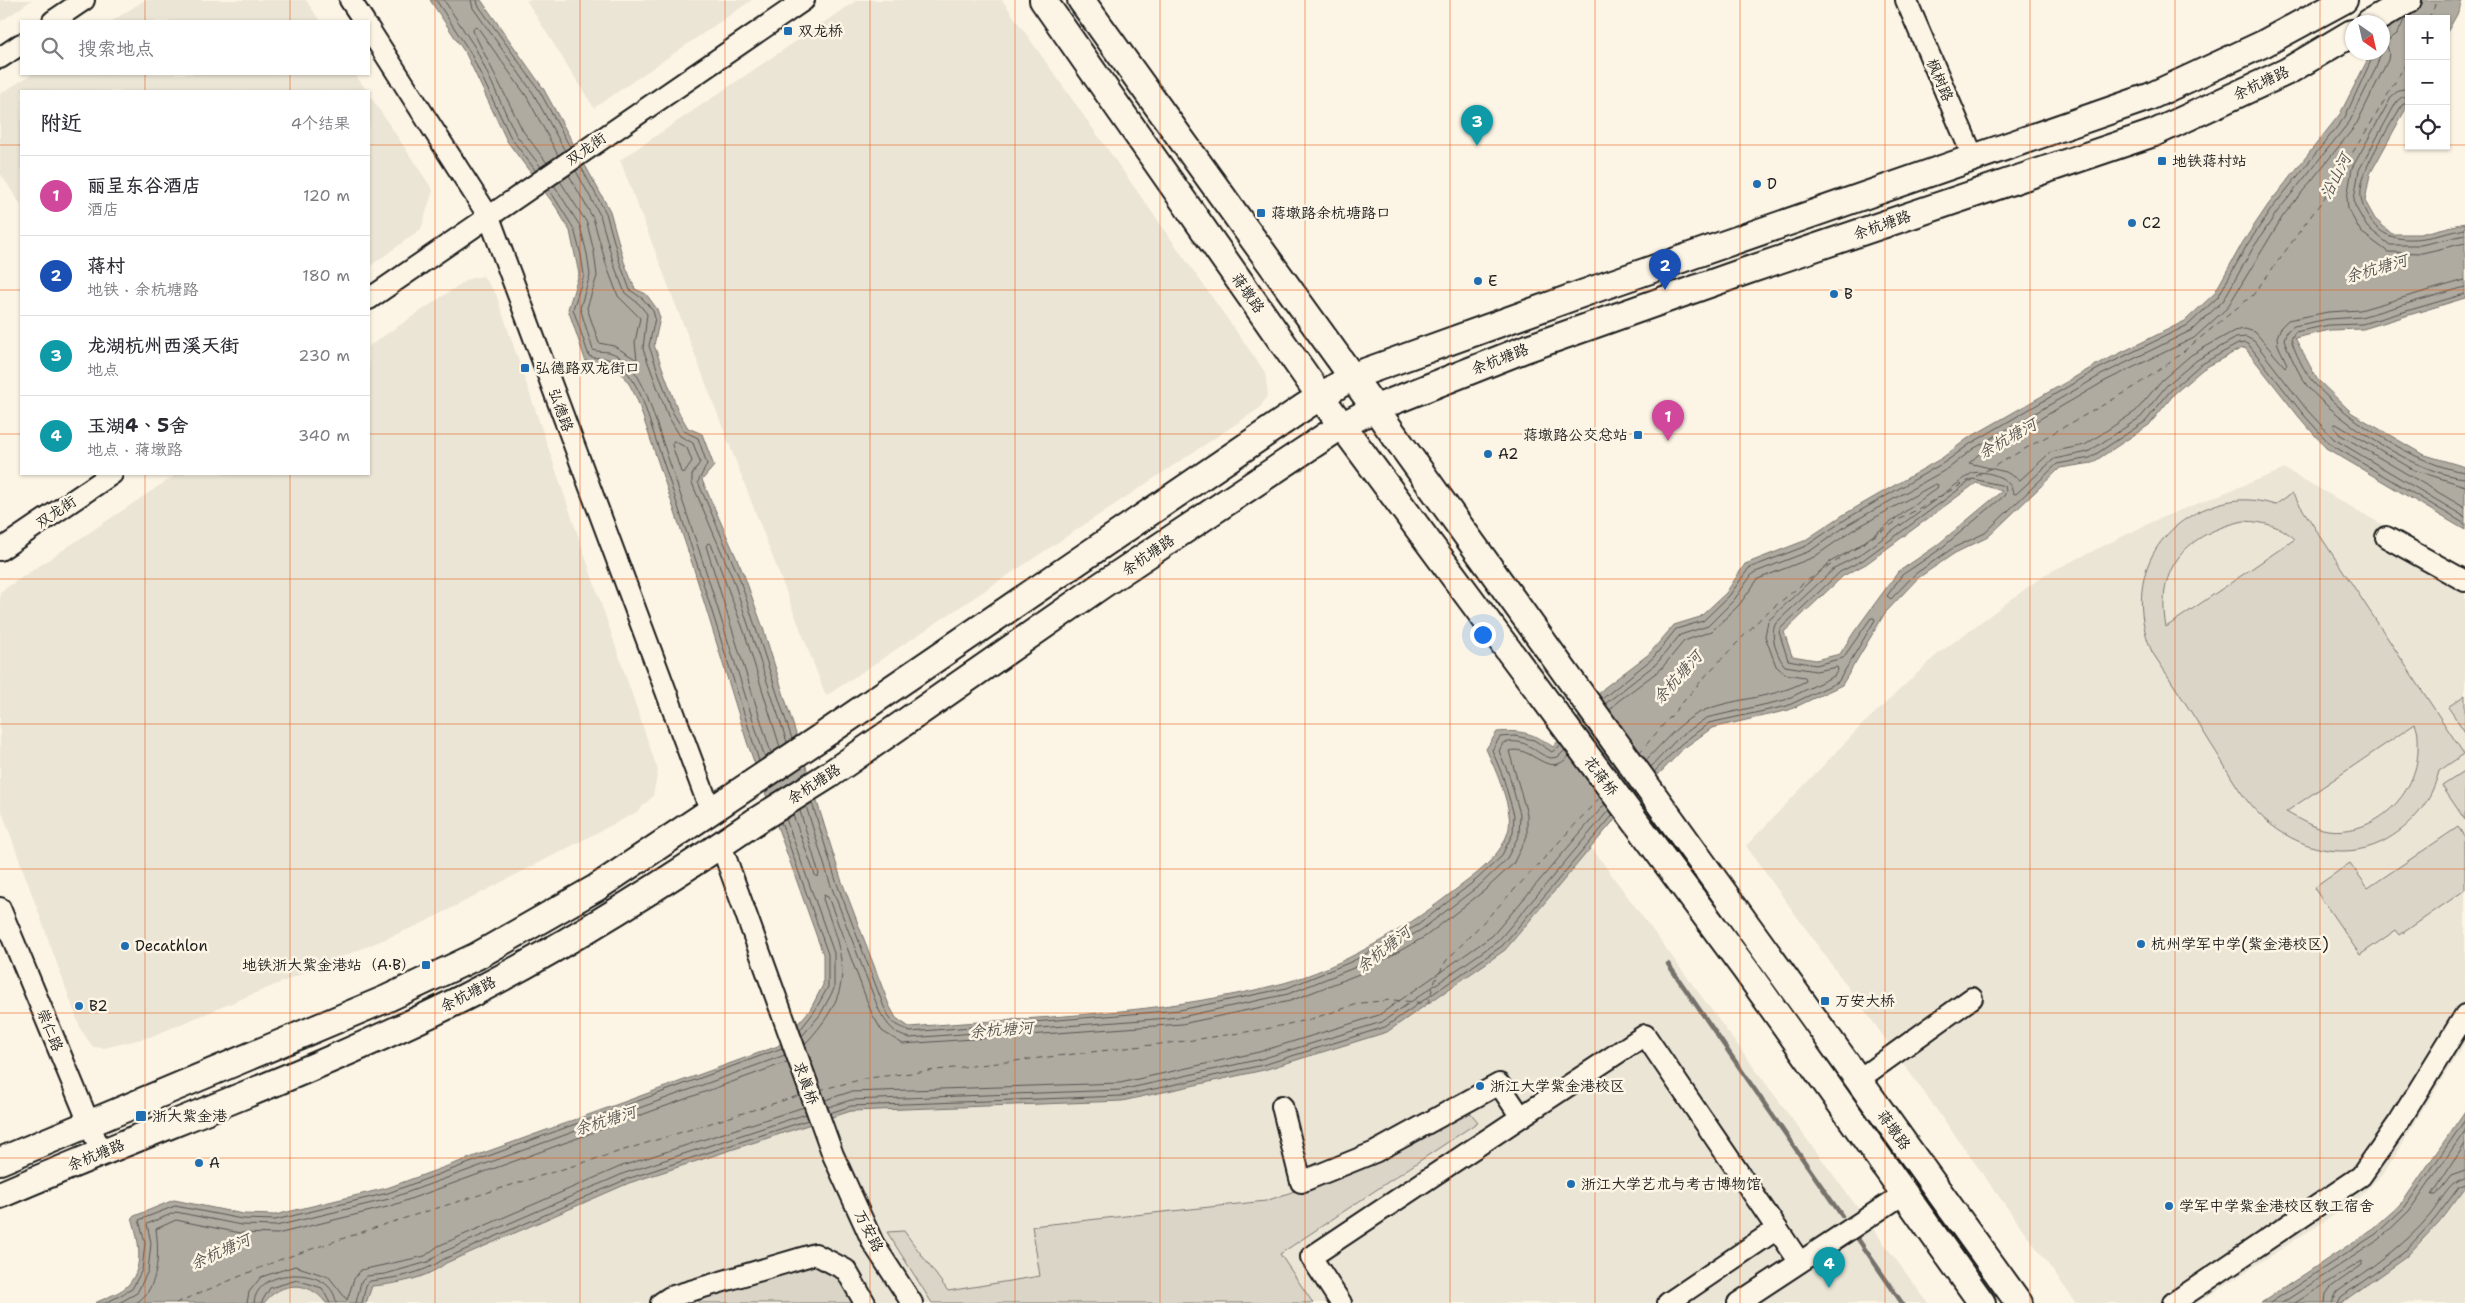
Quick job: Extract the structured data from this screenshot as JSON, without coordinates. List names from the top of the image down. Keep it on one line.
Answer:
{"streets":{"main road":["余杭塘路","蒋墩路","花蒋桥"],"street":["枫树路","双龙街","弘德路","崇仁路","求真桥","万安路"]},"crossings":[["枫树路","余杭塘路"],["余杭塘路","蒋墩路"],["余杭塘路","弘德路"],["余杭塘路","花蒋桥"],["余杭塘路","崇仁路"],["余杭塘路","求真桥"],["双龙街","弘德路"],["蒋墩路","花蒋桥"],["求真桥","万安路"]],"water":["沿山河","余杭塘河"],"places":{"transit":["双龙桥","地铁蒋村站","蒋墩路余杭塘路口","弘德路双龙街口","蒋墩路公交总站","地铁浙大紫金港站（A·B）","万安大桥","浙大紫金港"],"other":["D","C2","E","B","A2","杭州学军中学(紫金港校区)","Decathlon","B2","浙江大学紫金港校区","A","浙江大学艺术与考古博物馆","学军中学紫金港校区教工宿舍"]},"north":"bottom right","page":{"map_buttons":["+","−"],"search":"搜索地点","heading":["附近","4个结果"],"pins":["3","2","1","4"],"list":[{"mark":"1","name":"丽呈东谷酒店","note":"酒店","value":"120 m"},{"mark":"2","name":"蒋村","note":"地铁 · 余杭塘路","value":"180 m"},{"mark":"3","name":"龙湖杭州西溪天街","note":"地点","value":"230 m"},{"mark":"4","name":"玉湖4、5舍","note":"地点 · 蒋墩路","value":"340 m"}]}}
